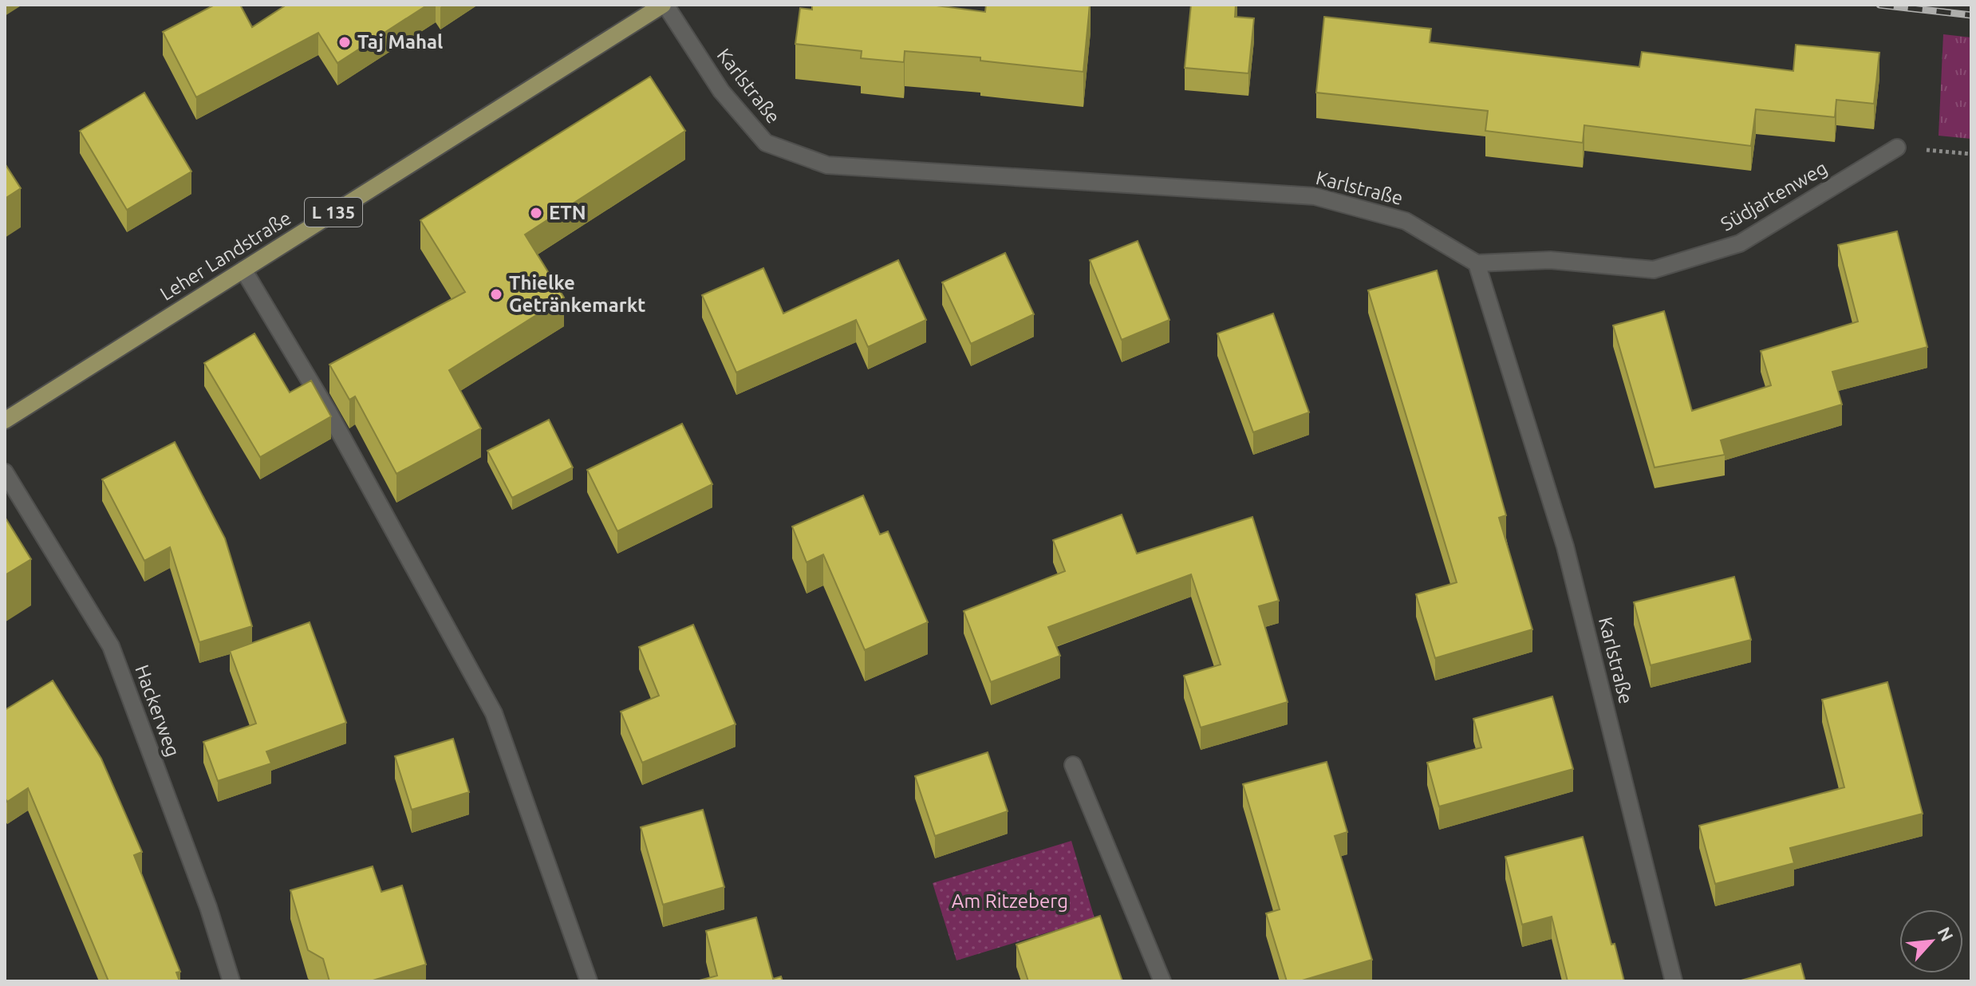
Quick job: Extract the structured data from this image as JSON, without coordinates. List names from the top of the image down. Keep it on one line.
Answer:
{"streets":{"main road":["L 135","Leher Landstraße"],"street":["Karlstraße","Südjartenweg","Hackerweg"]},"crossings":[["Karlstraße","Südjartenweg"],["Karlstraße","Leher Landstraße"]],"parks":["Am Ritzeberg"],"places":["Taj Mahal","ETN","Thielke Getränkemarkt"],"north":"top right"}
